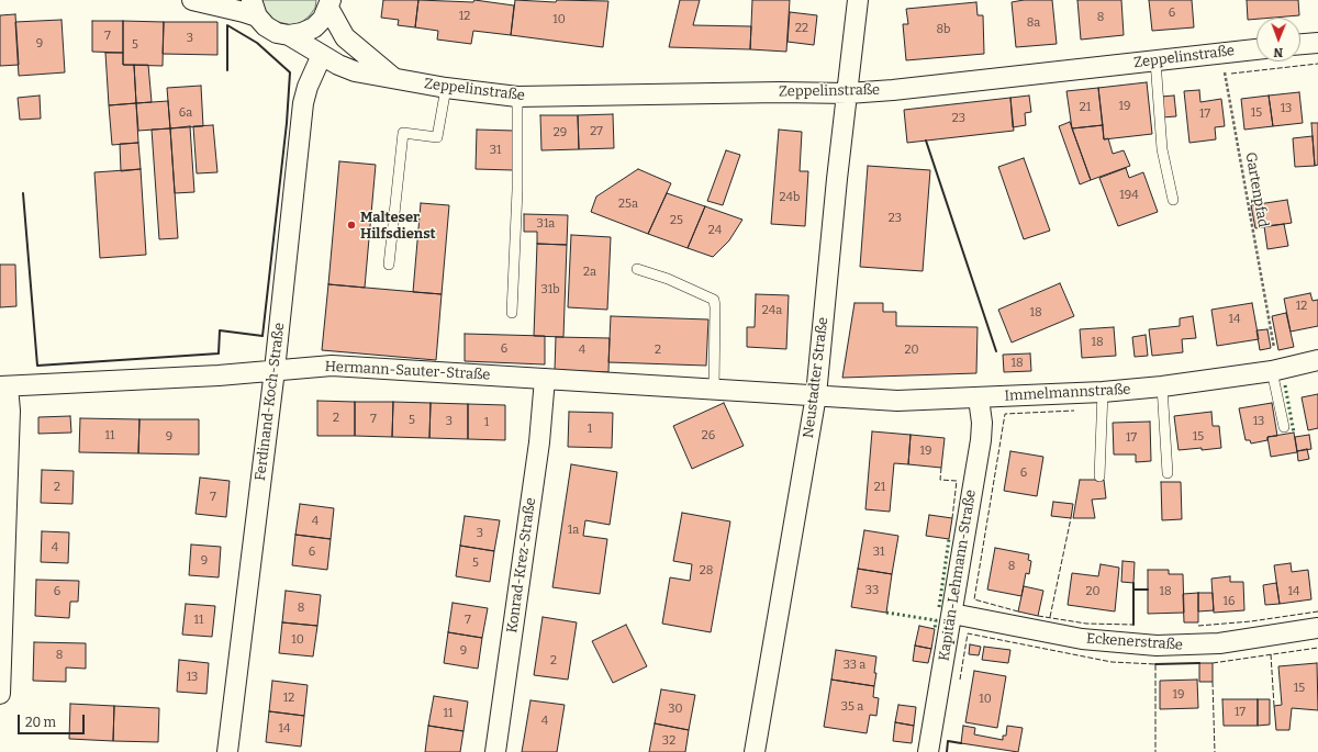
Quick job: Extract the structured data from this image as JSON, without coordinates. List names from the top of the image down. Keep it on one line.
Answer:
{"streets":{"street":["Zeppelinstraße","Hermann-Sauter-Straße","Neustadter Straße","Immelmannstraße","Ferdinand-Koch-Straße","Konrad-Krez-Straße","Kapitän-Lehmann-Straße","Eckenerstraße"],"path":["Gartenpfad"]},"crossings":[["Zeppelinstraße","Gartenpfad"],["Zeppelinstraße","Neustadter Straße"],["Zeppelinstraße","Ferdinand-Koch-Straße"],["Hermann-Sauter-Straße","Neustadter Straße"],["Hermann-Sauter-Straße","Immelmannstraße"],["Hermann-Sauter-Straße","Ferdinand-Koch-Straße"],["Hermann-Sauter-Straße","Konrad-Krez-Straße"],["Neustadter Straße","Immelmannstraße"],["Immelmannstraße","Kapitän-Lehmann-Straße"],["Kapitän-Lehmann-Straße","Eckenerstraße"]],"places":["Malteser Hilfsdienst"],"house_numbers":["6","12","8","10","8a","22","8b","7","3","9","5","19","21","13","6a","15","17","23","27","29","31","194","24b","25a","23","25","31a","24","2a","31b","12","24a","18","14","18","6","4","2","20","18","2","7","5","3","13","1","1","11","26","9","15","17","19","6","2","21","7","4","1a","3","4","6","31","9","5","8","28","33","6","20","18","14","16","8","11","7","10","9","8","2","33 a","13","15","19","12","10","35 a","30","17","11","4","14","32"],"scale_bar":"20 m","north":"bottom"}
